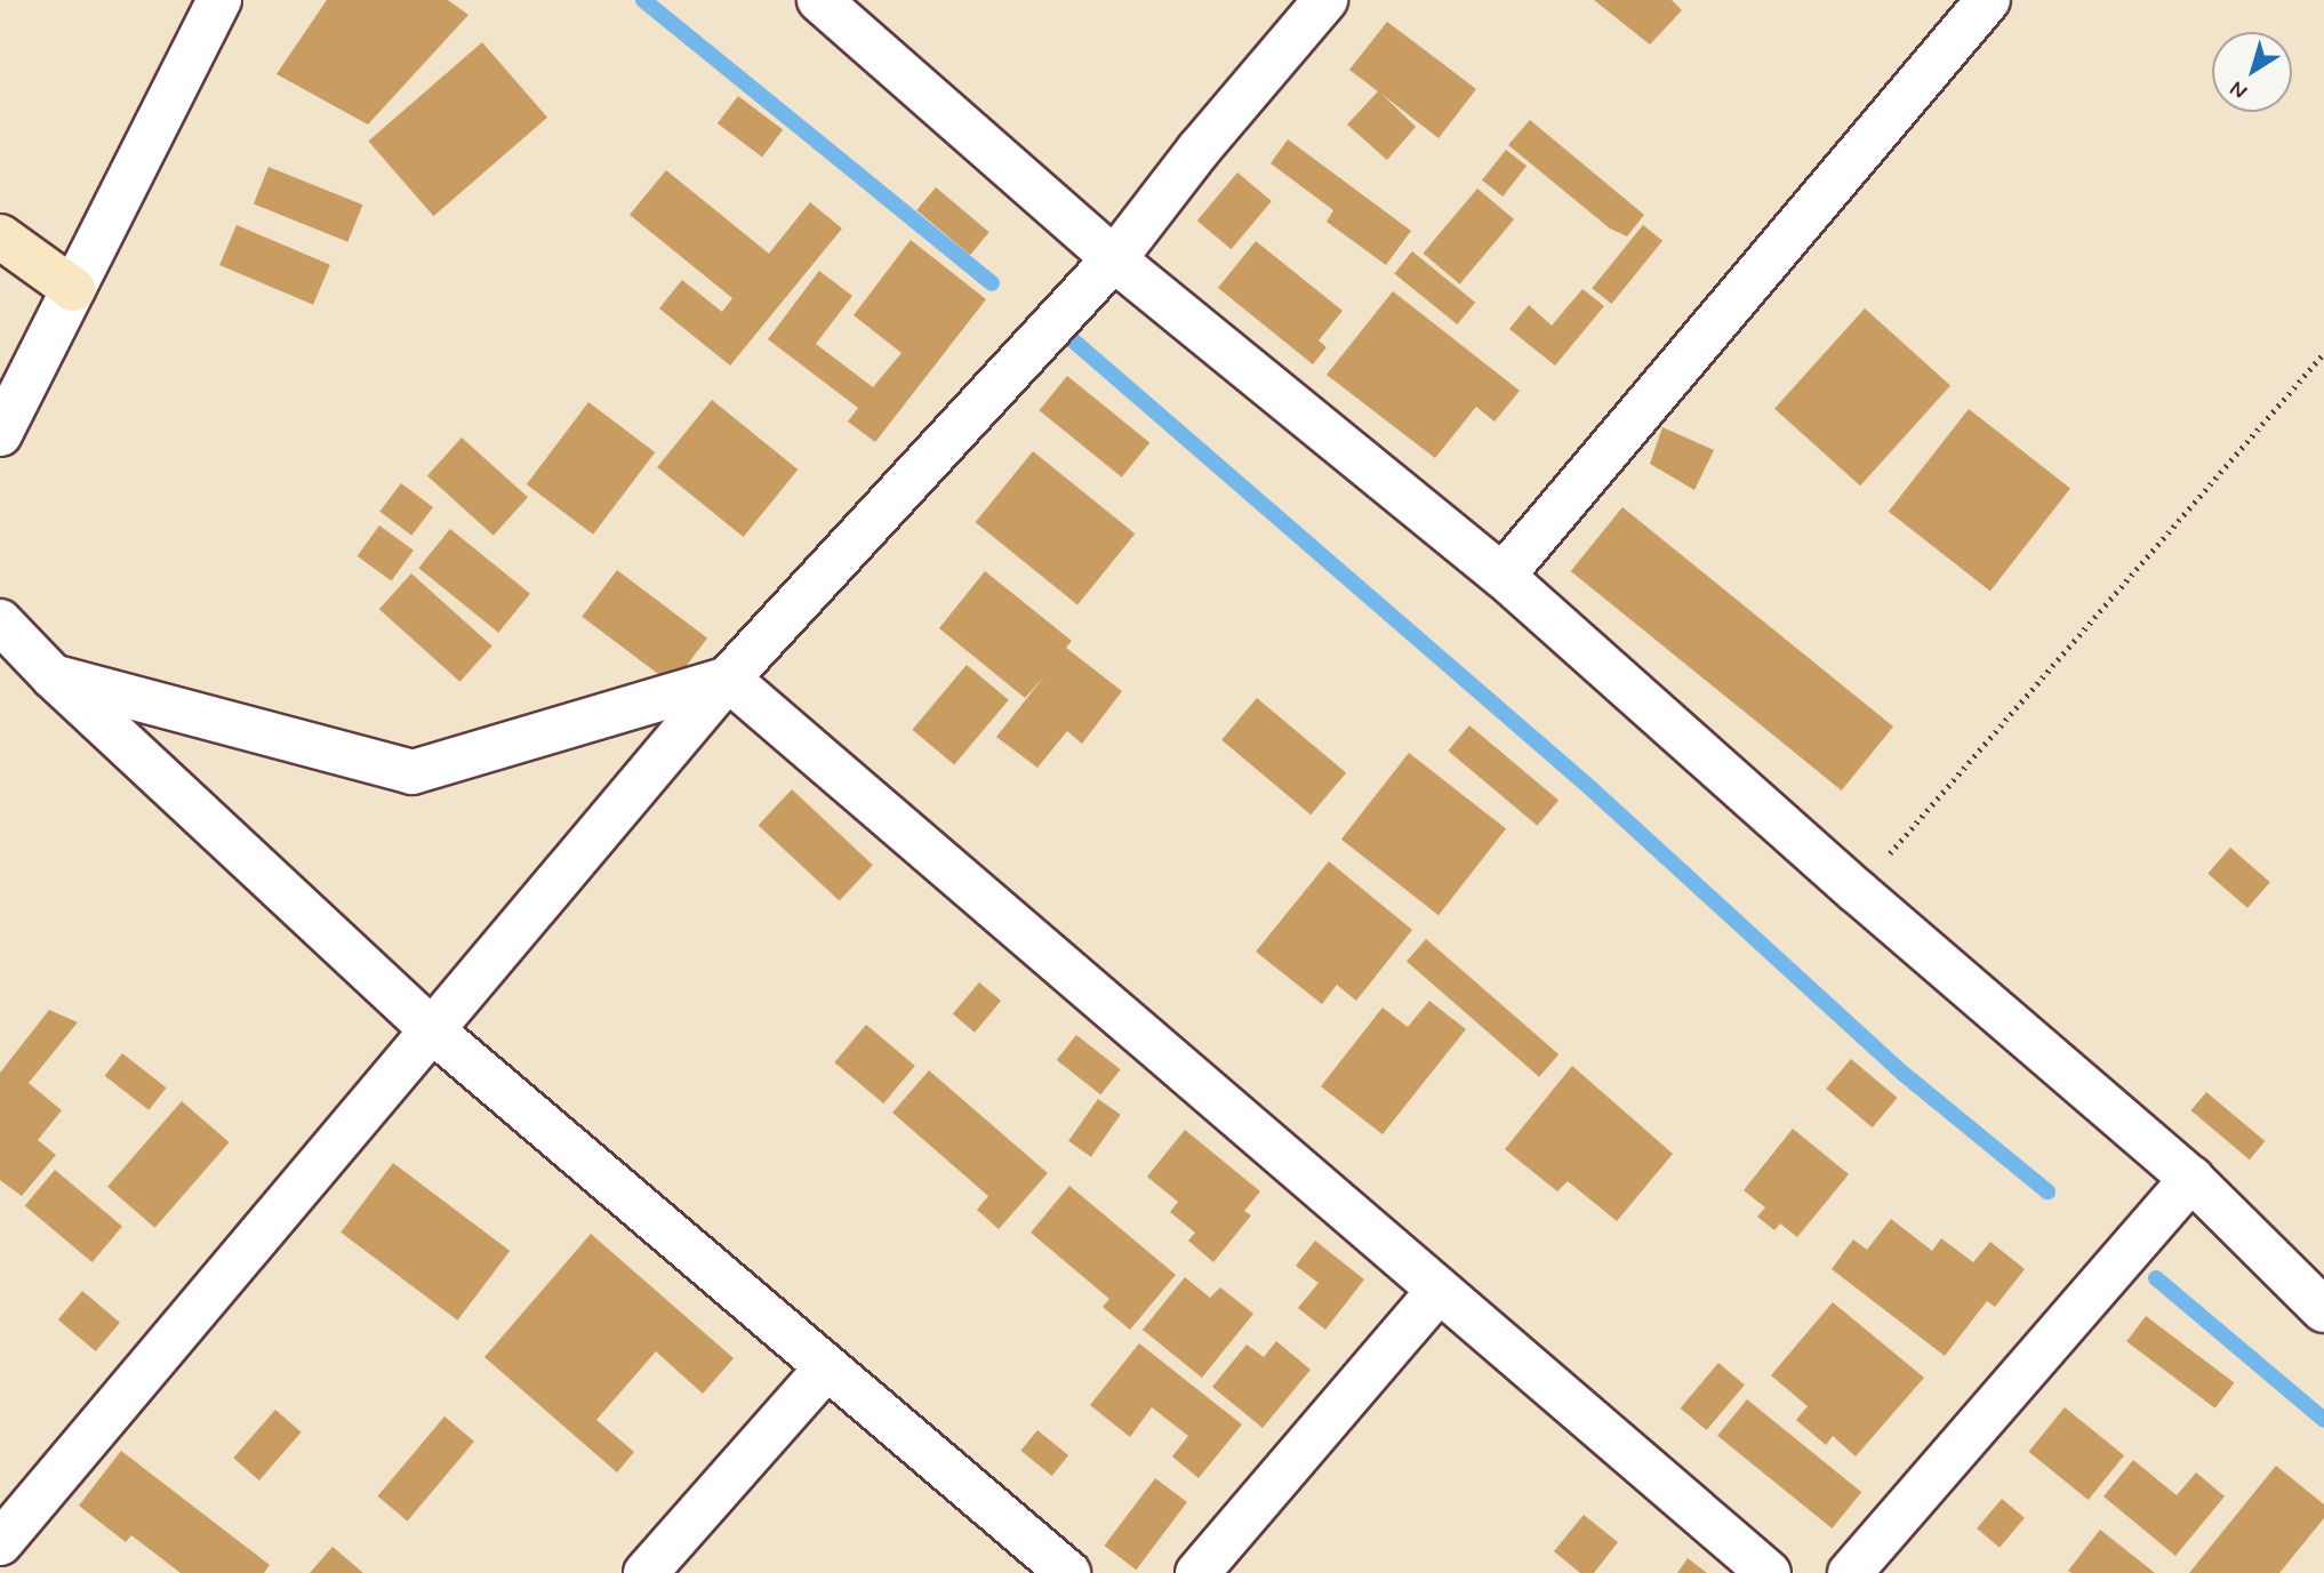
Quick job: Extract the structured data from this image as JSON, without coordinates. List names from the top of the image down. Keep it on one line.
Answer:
{"north":"bottom left"}
